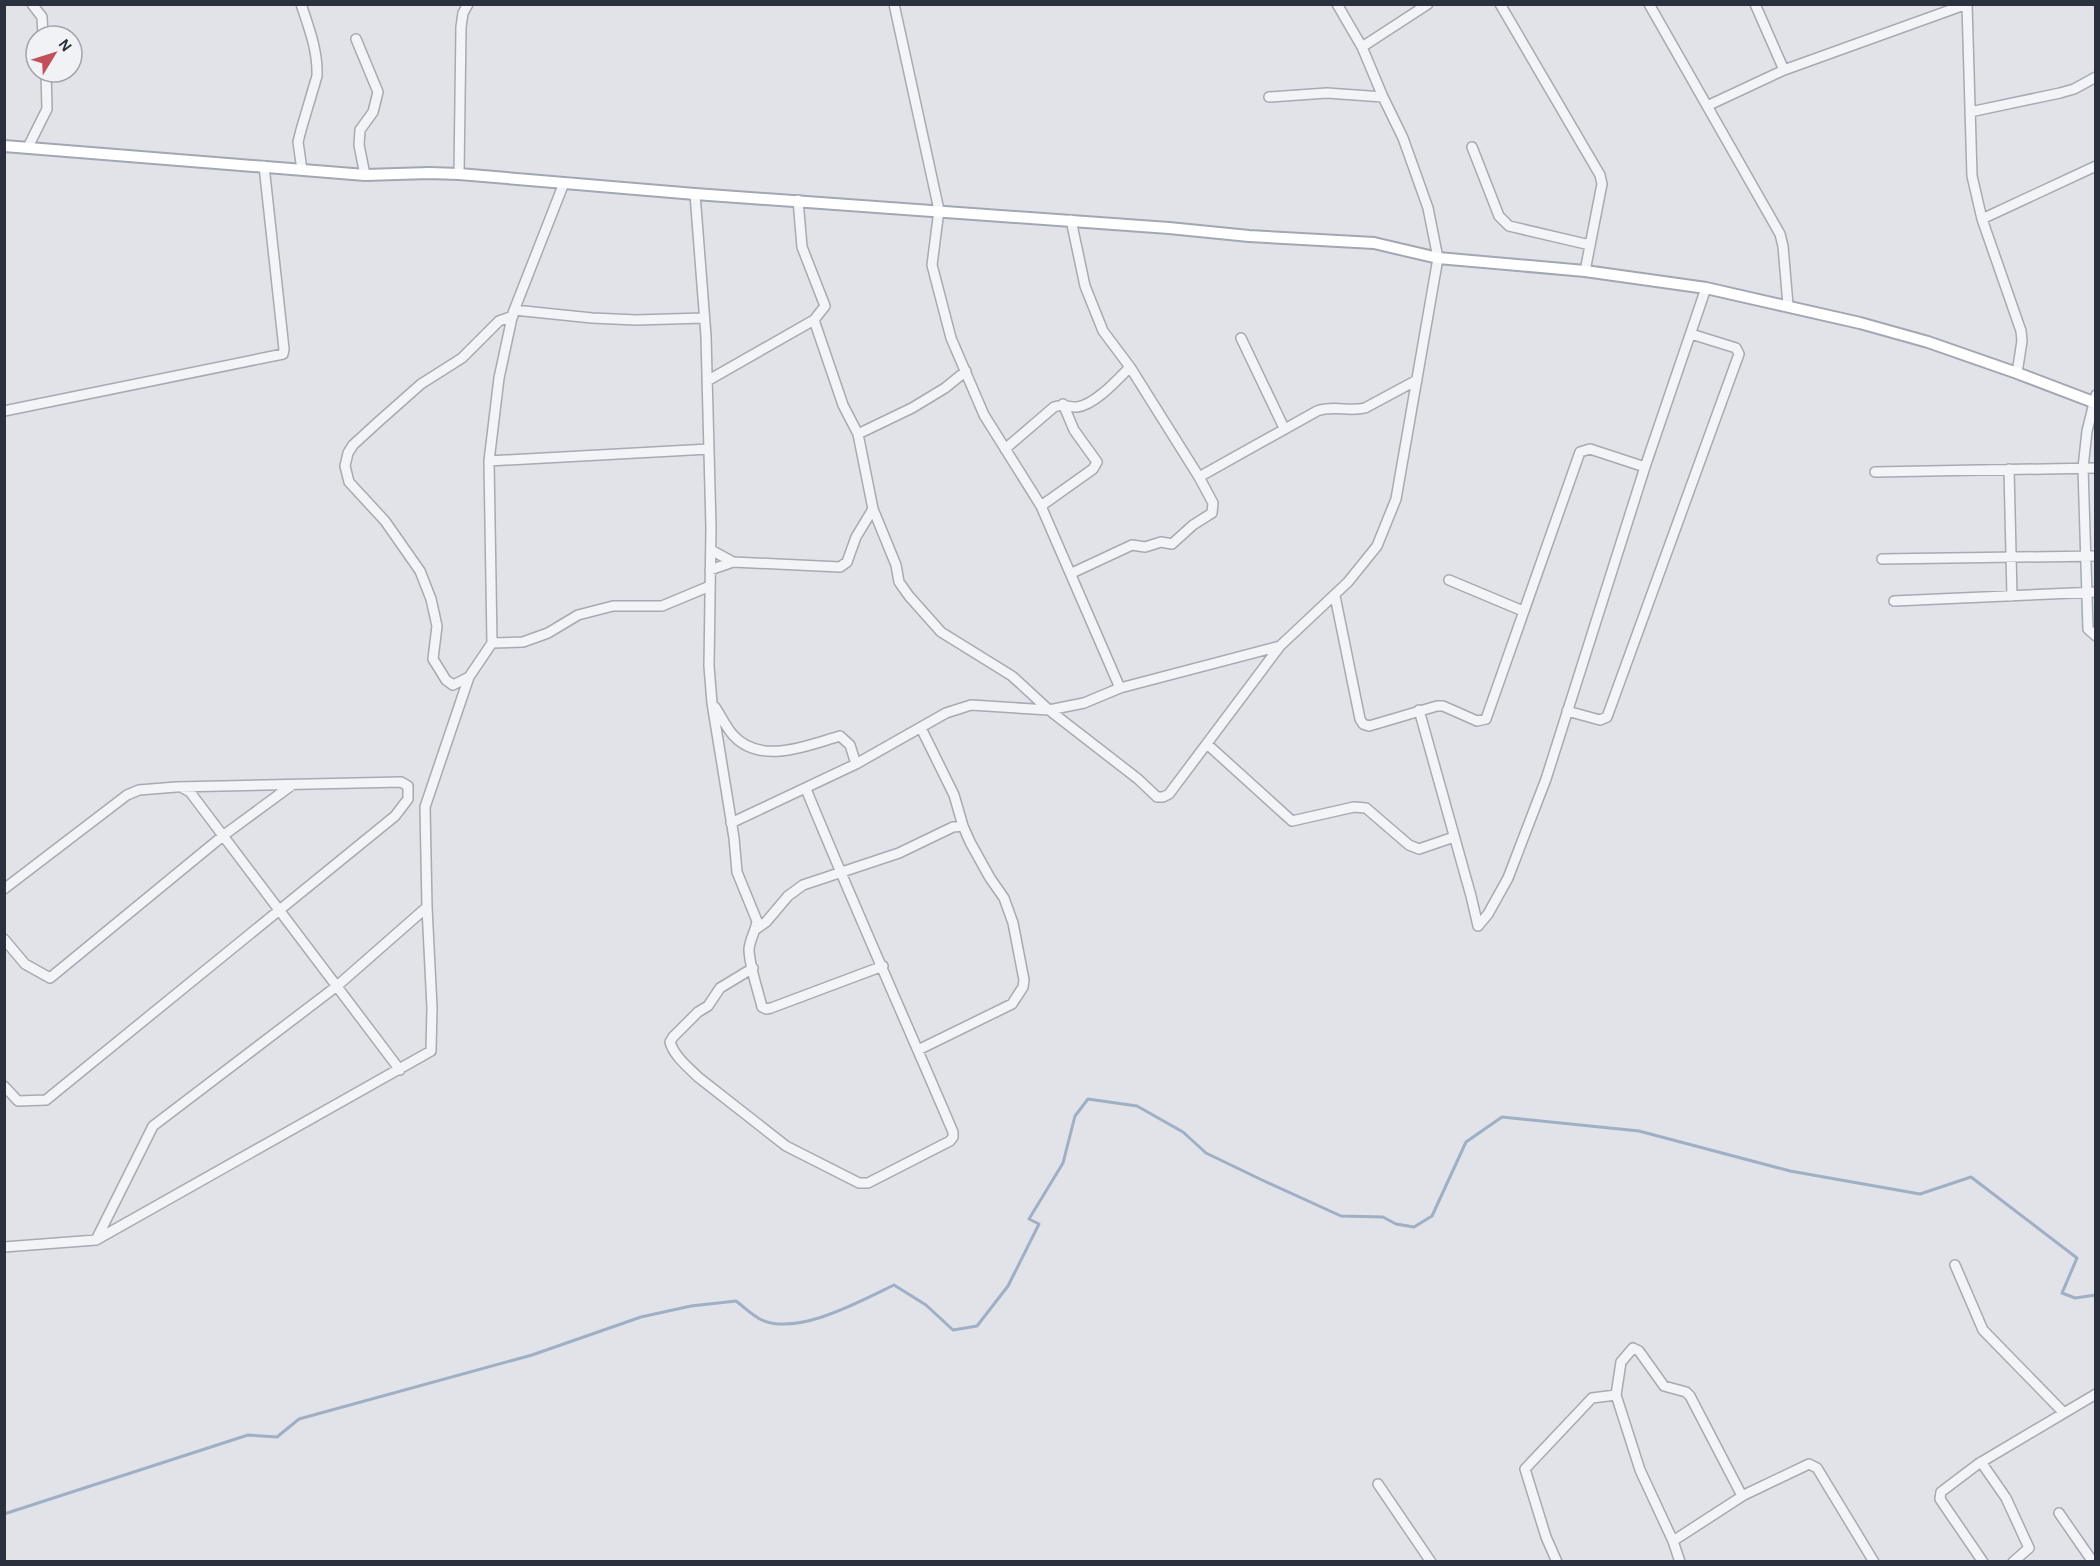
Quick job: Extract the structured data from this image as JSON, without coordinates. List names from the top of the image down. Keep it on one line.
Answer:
{"north":"top right"}
